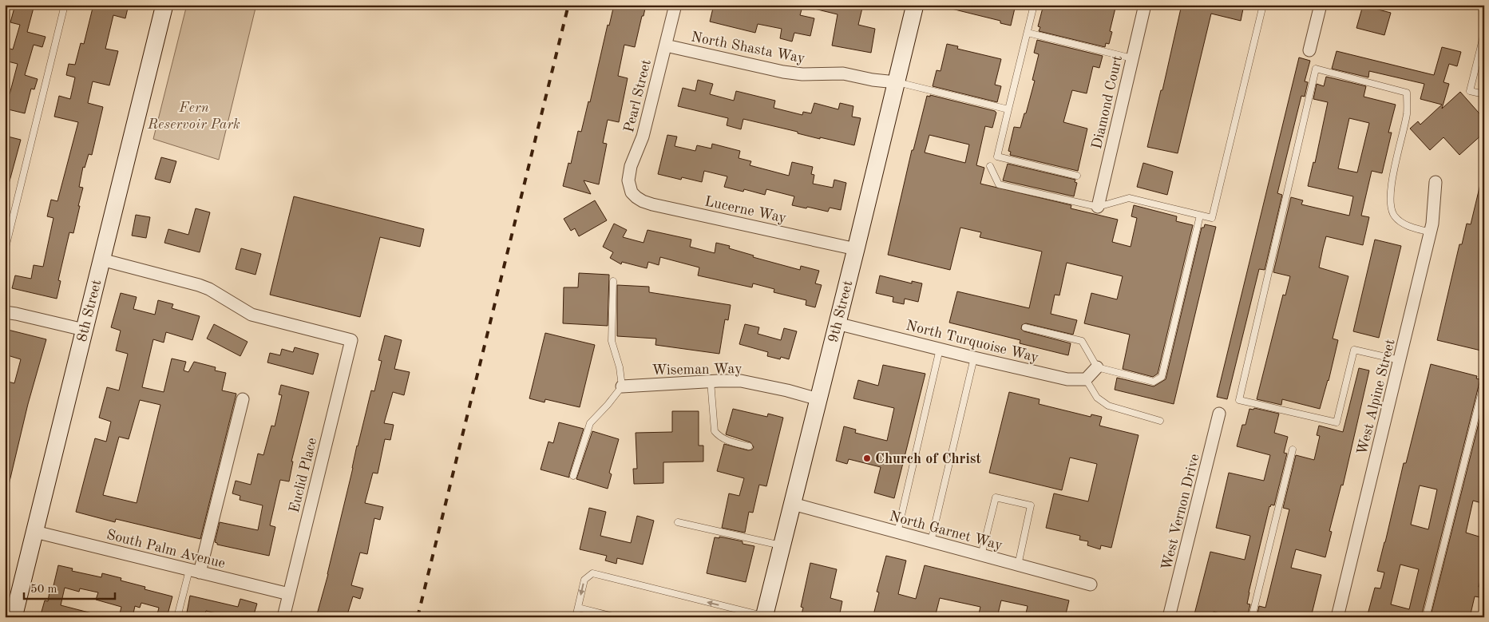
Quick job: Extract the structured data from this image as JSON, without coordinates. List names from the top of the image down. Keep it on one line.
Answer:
{"streets":{"street":["North Shasta Way","Pearl Street","Diamond Court","Lucerne Way","8th Street","9th Street","North Turquoise Way","Wiseman Way","West Alpine Street","Euclid Place","West Vernon Drive","North Garnet Way","South Palm Avenue"]},"crossings":[["North Shasta Way","Pearl Street"],["North Shasta Way","9th Street"],["Pearl Street","Lucerne Way"],["Lucerne Way","9th Street"],["8th Street","Euclid Place"],["8th Street","South Palm Avenue"],["9th Street","North Turquoise Way"],["9th Street","Wiseman Way"],["9th Street","North Garnet Way"],["Euclid Place","South Palm Avenue"]],"parks":["Fern Reservoir Park"],"places":["Church of Christ"],"scale_bar":"50 m"}
